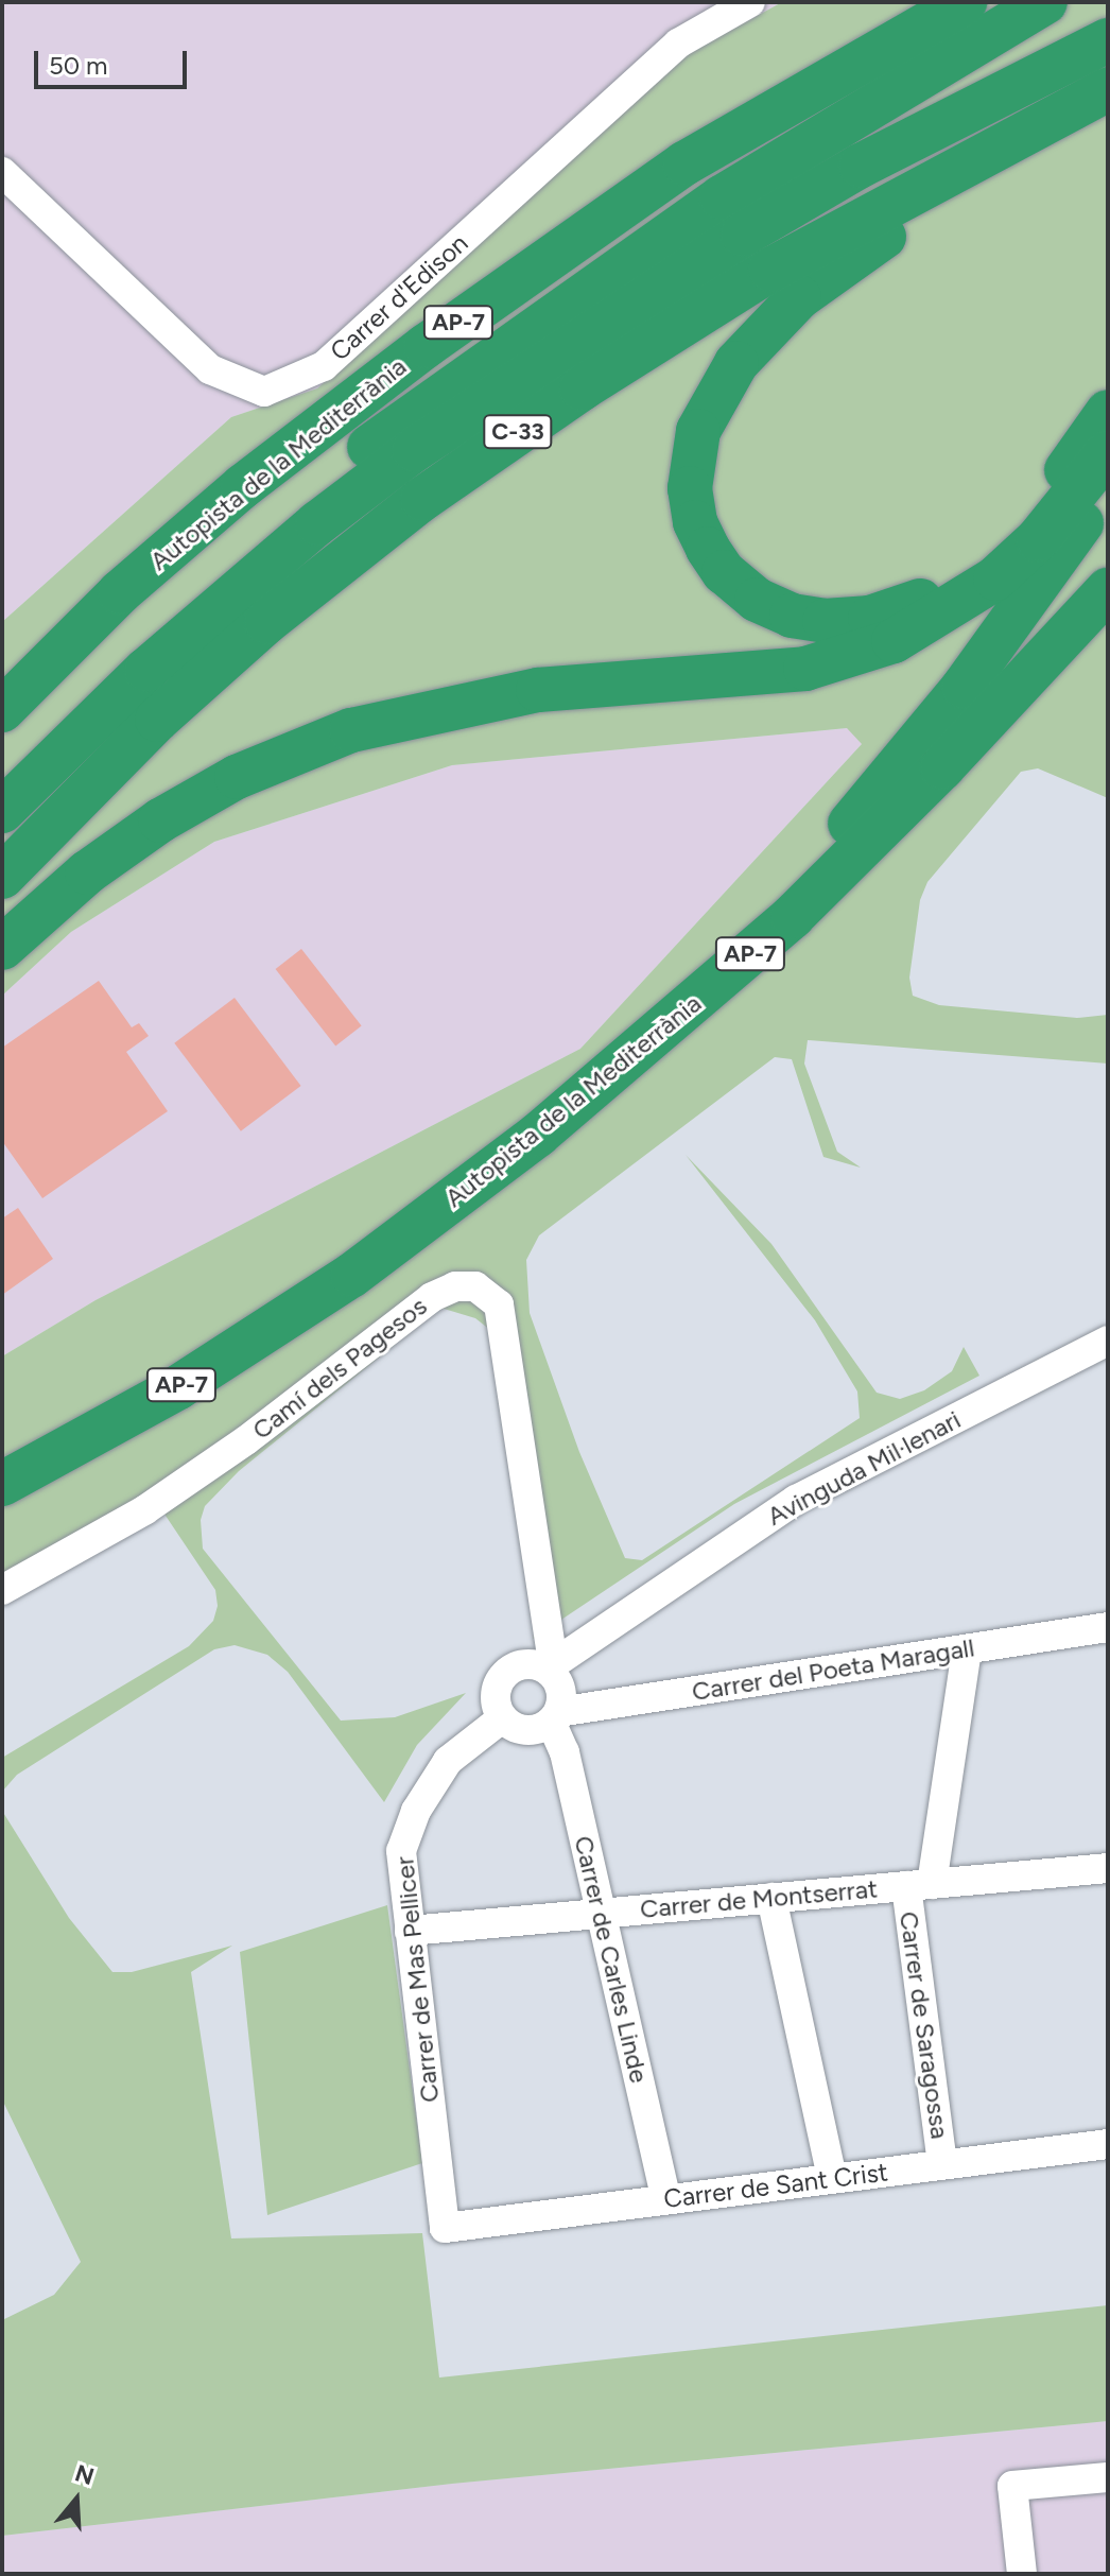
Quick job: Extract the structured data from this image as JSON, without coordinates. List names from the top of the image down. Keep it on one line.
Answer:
{"streets":{"highway":["AP-7","C-33","Autopista de la Mediterrània"],"street":["Carrer d'Edison","Camí dels Pagesos","Avinguda Mil·lenari","Carrer del Poeta Maragall","Carrer de Montserrat","Carrer de Carles Linde","Carrer de Mas Pellicer","Carrer de Saragossa","Carrer de Sant Crist"]},"crossings":[["Camí dels Pagesos","Avinguda Mil·lenari"],["Camí dels Pagesos","Carrer del Poeta Maragall"],["Camí dels Pagesos","Carrer de Carles Linde"],["Camí dels Pagesos","Carrer de Mas Pellicer"],["Avinguda Mil·lenari","Carrer del Poeta Maragall"],["Avinguda Mil·lenari","Carrer de Carles Linde"],["Avinguda Mil·lenari","Carrer de Mas Pellicer"],["Carrer del Poeta Maragall","Carrer de Carles Linde"],["Carrer del Poeta Maragall","Carrer de Mas Pellicer"],["Carrer del Poeta Maragall","Carrer de Saragossa"],["Carrer de Montserrat","Carrer de Carles Linde"],["Carrer de Montserrat","Carrer de Mas Pellicer"],["Carrer de Montserrat","Carrer de Saragossa"],["Carrer de Carles Linde","Carrer de Mas Pellicer"],["Carrer de Carles Linde","Carrer de Sant Crist"],["Carrer de Mas Pellicer","Carrer de Sant Crist"],["Carrer de Saragossa","Carrer de Sant Crist"]],"scale_bar":"50 m","north":"top"}
